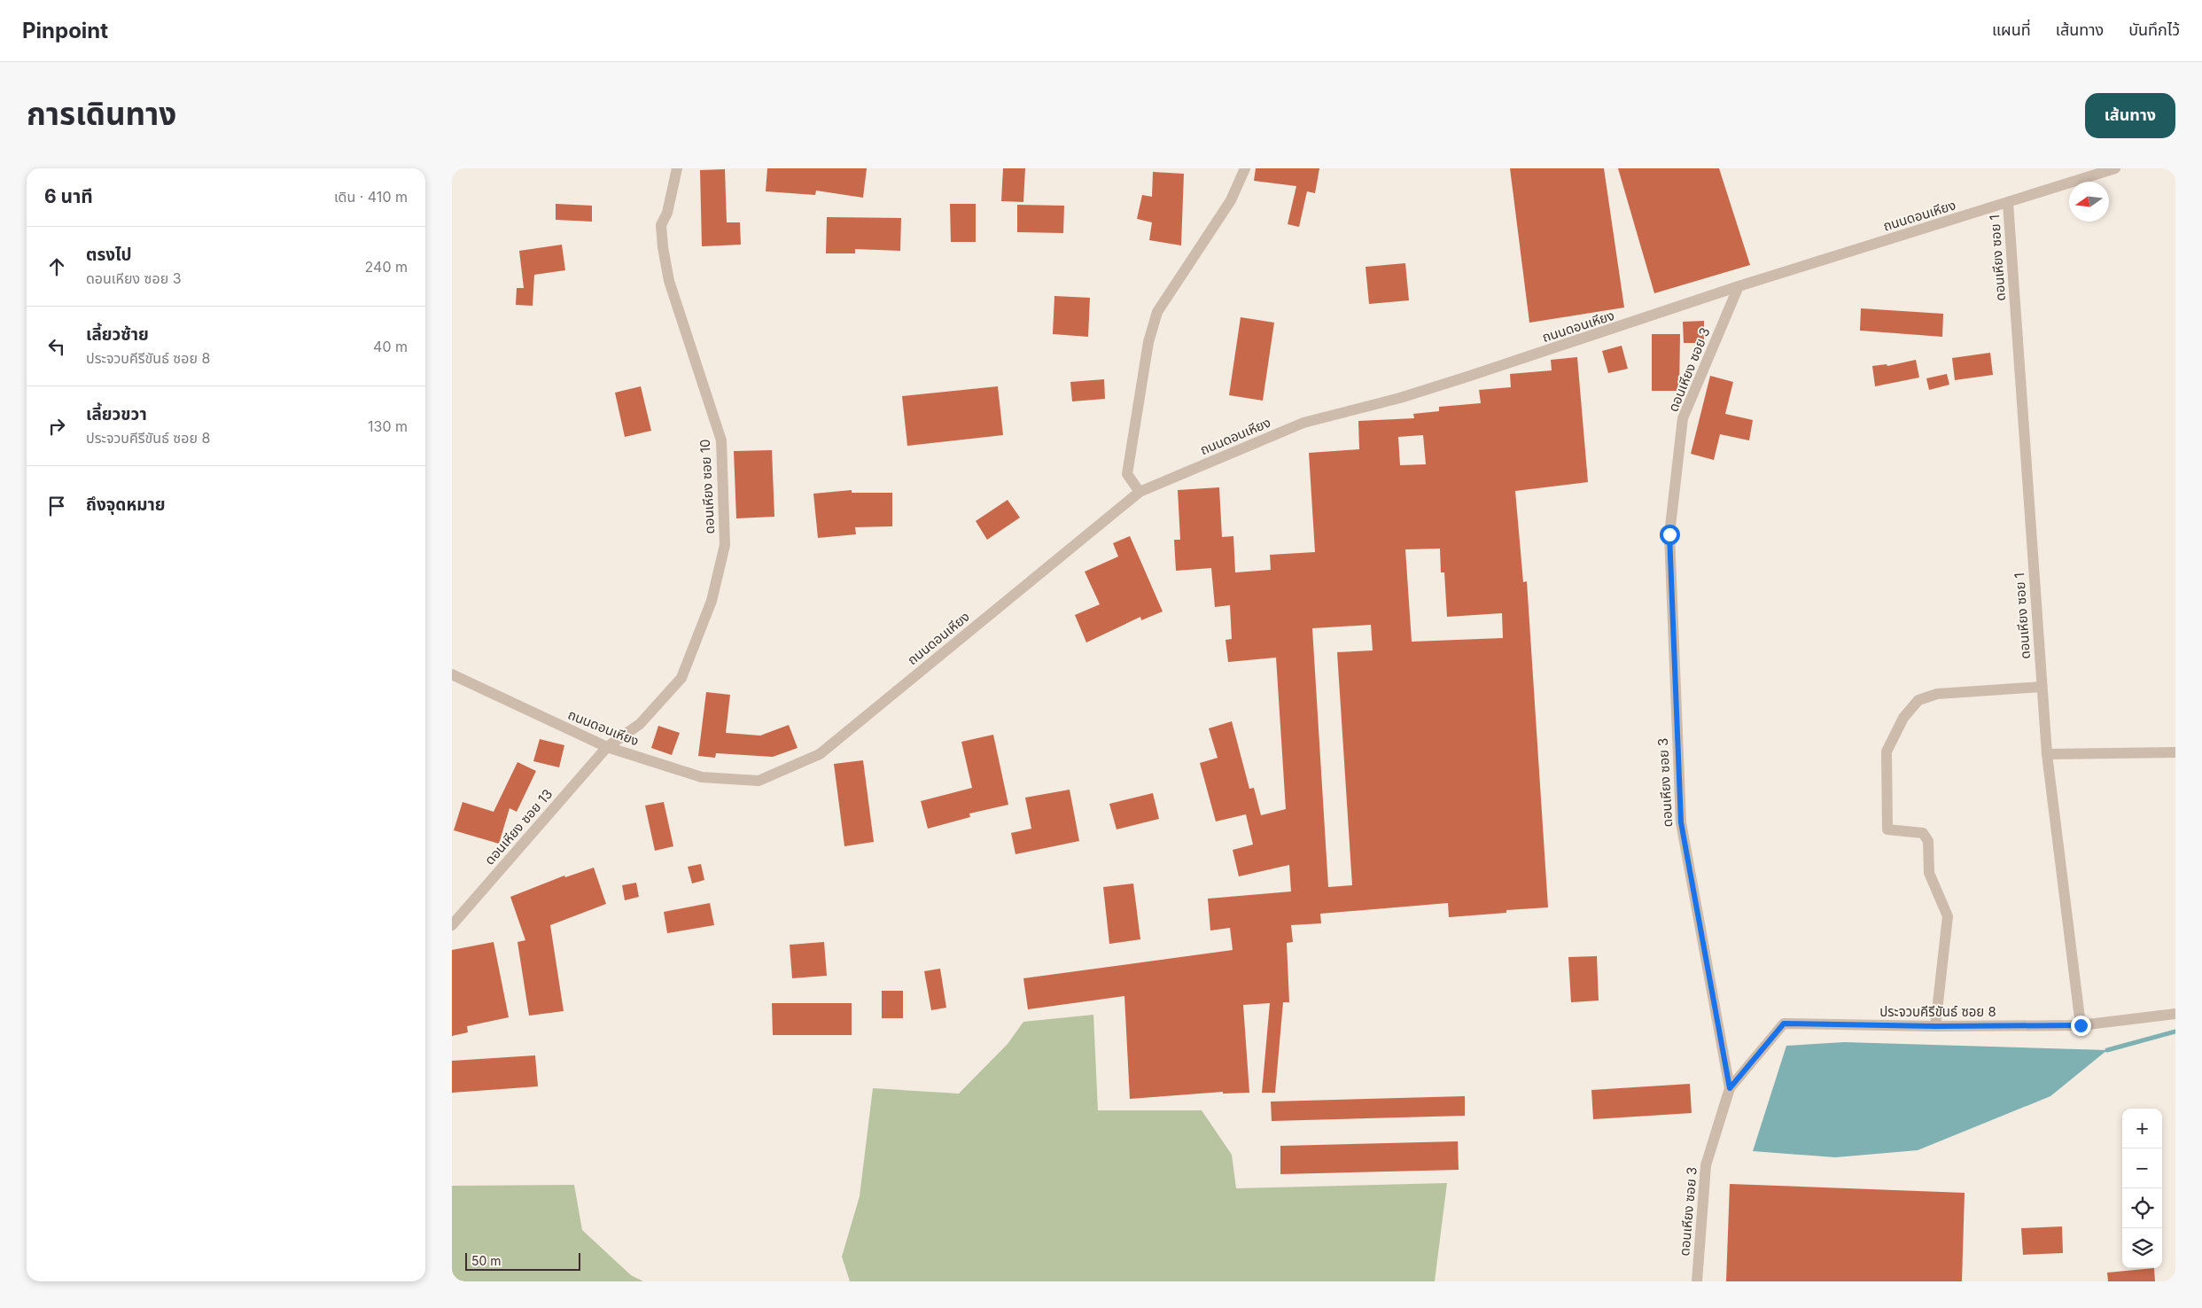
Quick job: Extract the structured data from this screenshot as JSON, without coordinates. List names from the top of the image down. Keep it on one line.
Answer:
{"streets":{"street":["ถนนดอนเหียง","ดอนเหียง ซอย 1","ดอนเหียง ซอย 3","ดอนเหียง ซอย 10","ดอนเหียง ซอย 13","ประจวบคีรีขันธ์ ซอย 8"]},"crossings":[["ถนนดอนเหียง","ดอนเหียง ซอย 1"],["ถนนดอนเหียง","ดอนเหียง ซอย 3"],["ถนนดอนเหียง","ดอนเหียง ซอย 10"],["ถนนดอนเหียง","ดอนเหียง ซอย 13"],["ดอนเหียง ซอย 1","ประจวบคีรีขันธ์ ซอย 8"],["ดอนเหียง ซอย 3","ประจวบคีรีขันธ์ ซอย 8"],["ดอนเหียง ซอย 10","ดอนเหียง ซอย 13"]],"scale_bar":"50 m","north":"left","page":{"header":"Pinpoint","nav":["แผนที่","เส้นทาง","บันทึกไว้"],"title":"การเดินทาง","buttons":"เส้นทาง","heading":["6 นาที","เดิน · 410 m"],"list":[["ตรงไป","ดอนเหียง ซอย 3","240 m"],["เลี้ยวซ้าย","ประจวบคีรีขันธ์ ซอย 8","40 m"],["เลี้ยวขวา","ประจวบคีรีขันธ์ ซอย 8","130 m"],"ถึงจุดหมาย"],"map_buttons":["+","−"],"scale":"50 m"}}
